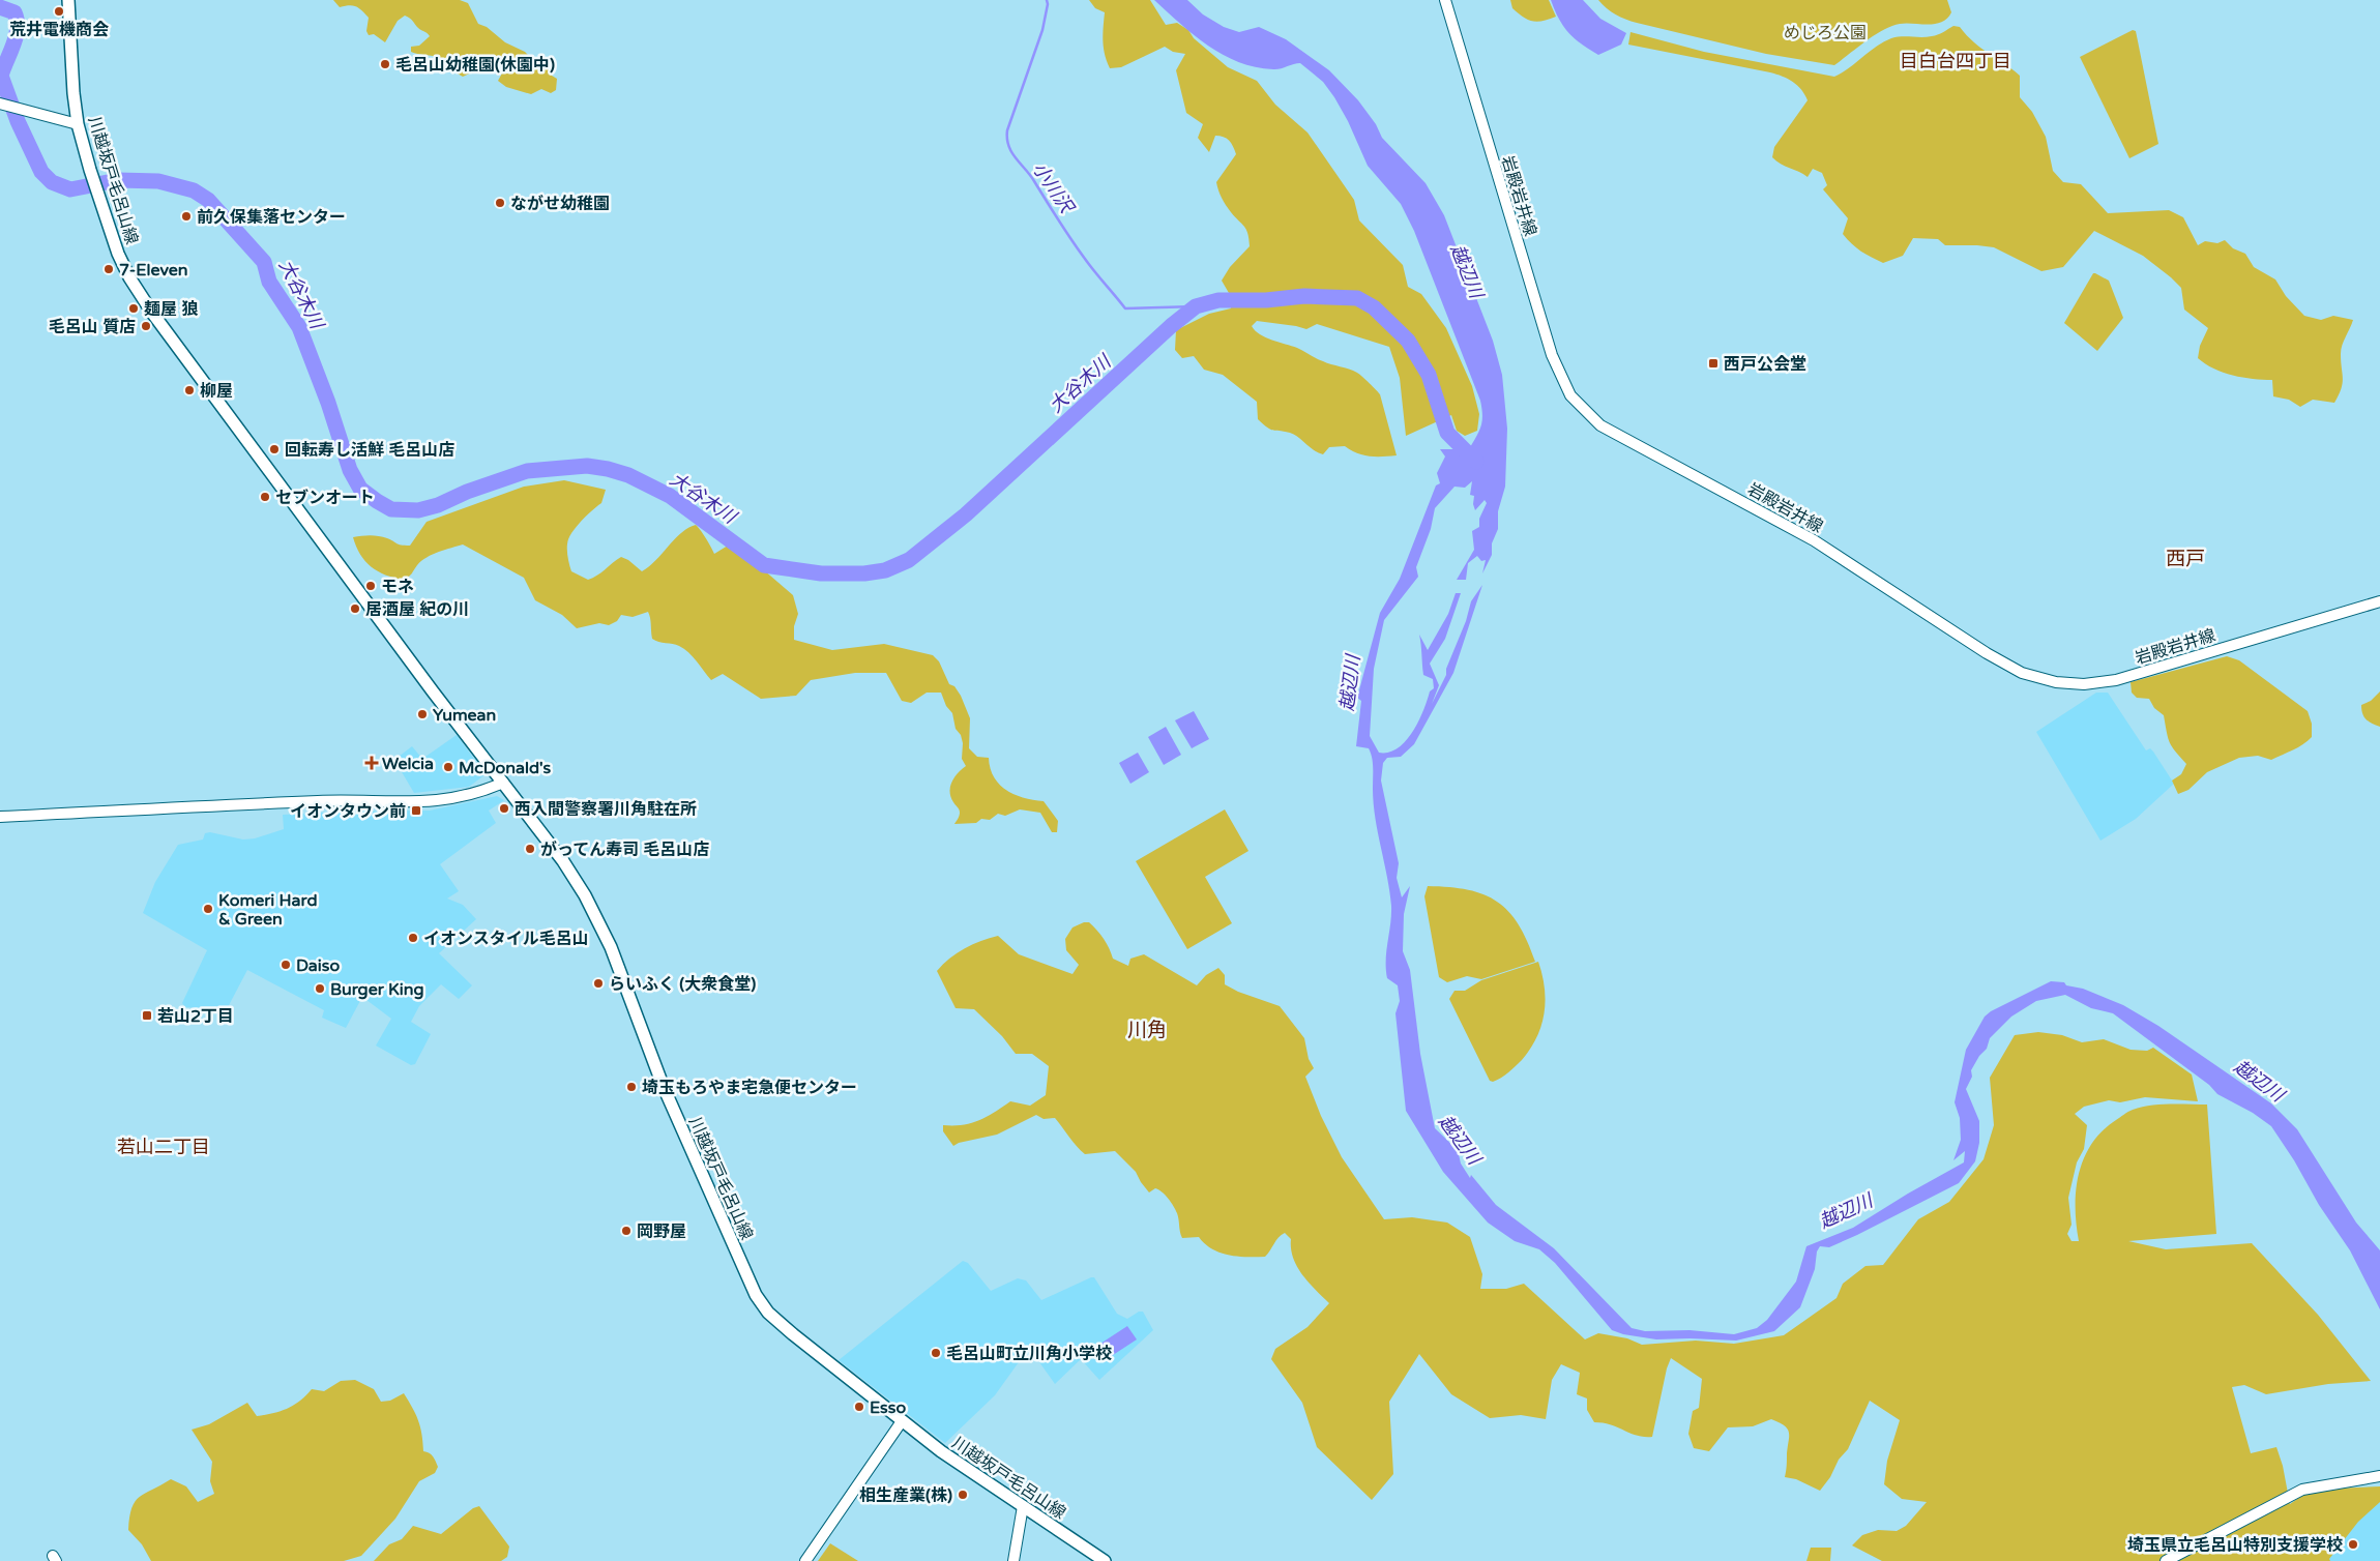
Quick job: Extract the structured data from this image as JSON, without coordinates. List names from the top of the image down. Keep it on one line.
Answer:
{"streets":{"main road":["川越坂戸毛呂山線","岩殿岩井線"]},"districts":["目白台四丁目","西戸","川角","若山二丁目"],"water":["小川沢","越辺川","大谷木川"],"parks":["めじろ公園"],"places":{"other":["荒井電機商会","毛呂山幼稚園(休園中)","ながせ幼稚園","前久保集落センター","7-Eleven","麺屋 狼","毛呂山 質店","柳屋","回転寿し活鮮 毛呂山店","セブンオート","モネ","居酒屋 紀の川","Yumean","McDonald's","西入間警察署川角駐在所","がってん寿司 毛呂山店","Komeri Hard & Green","イオンスタイル毛呂山","Daiso","らいふく (大衆食堂)","Burger King","埼玉もろやま宅急便センター","岡野屋","毛呂山町立川角小学校","Esso","相生産業(株)","埼玉県立毛呂山特別支援学校"],"transit":["西戸公会堂","イオンタウン前","若山2丁目"],"health":["Welcia"]}}
